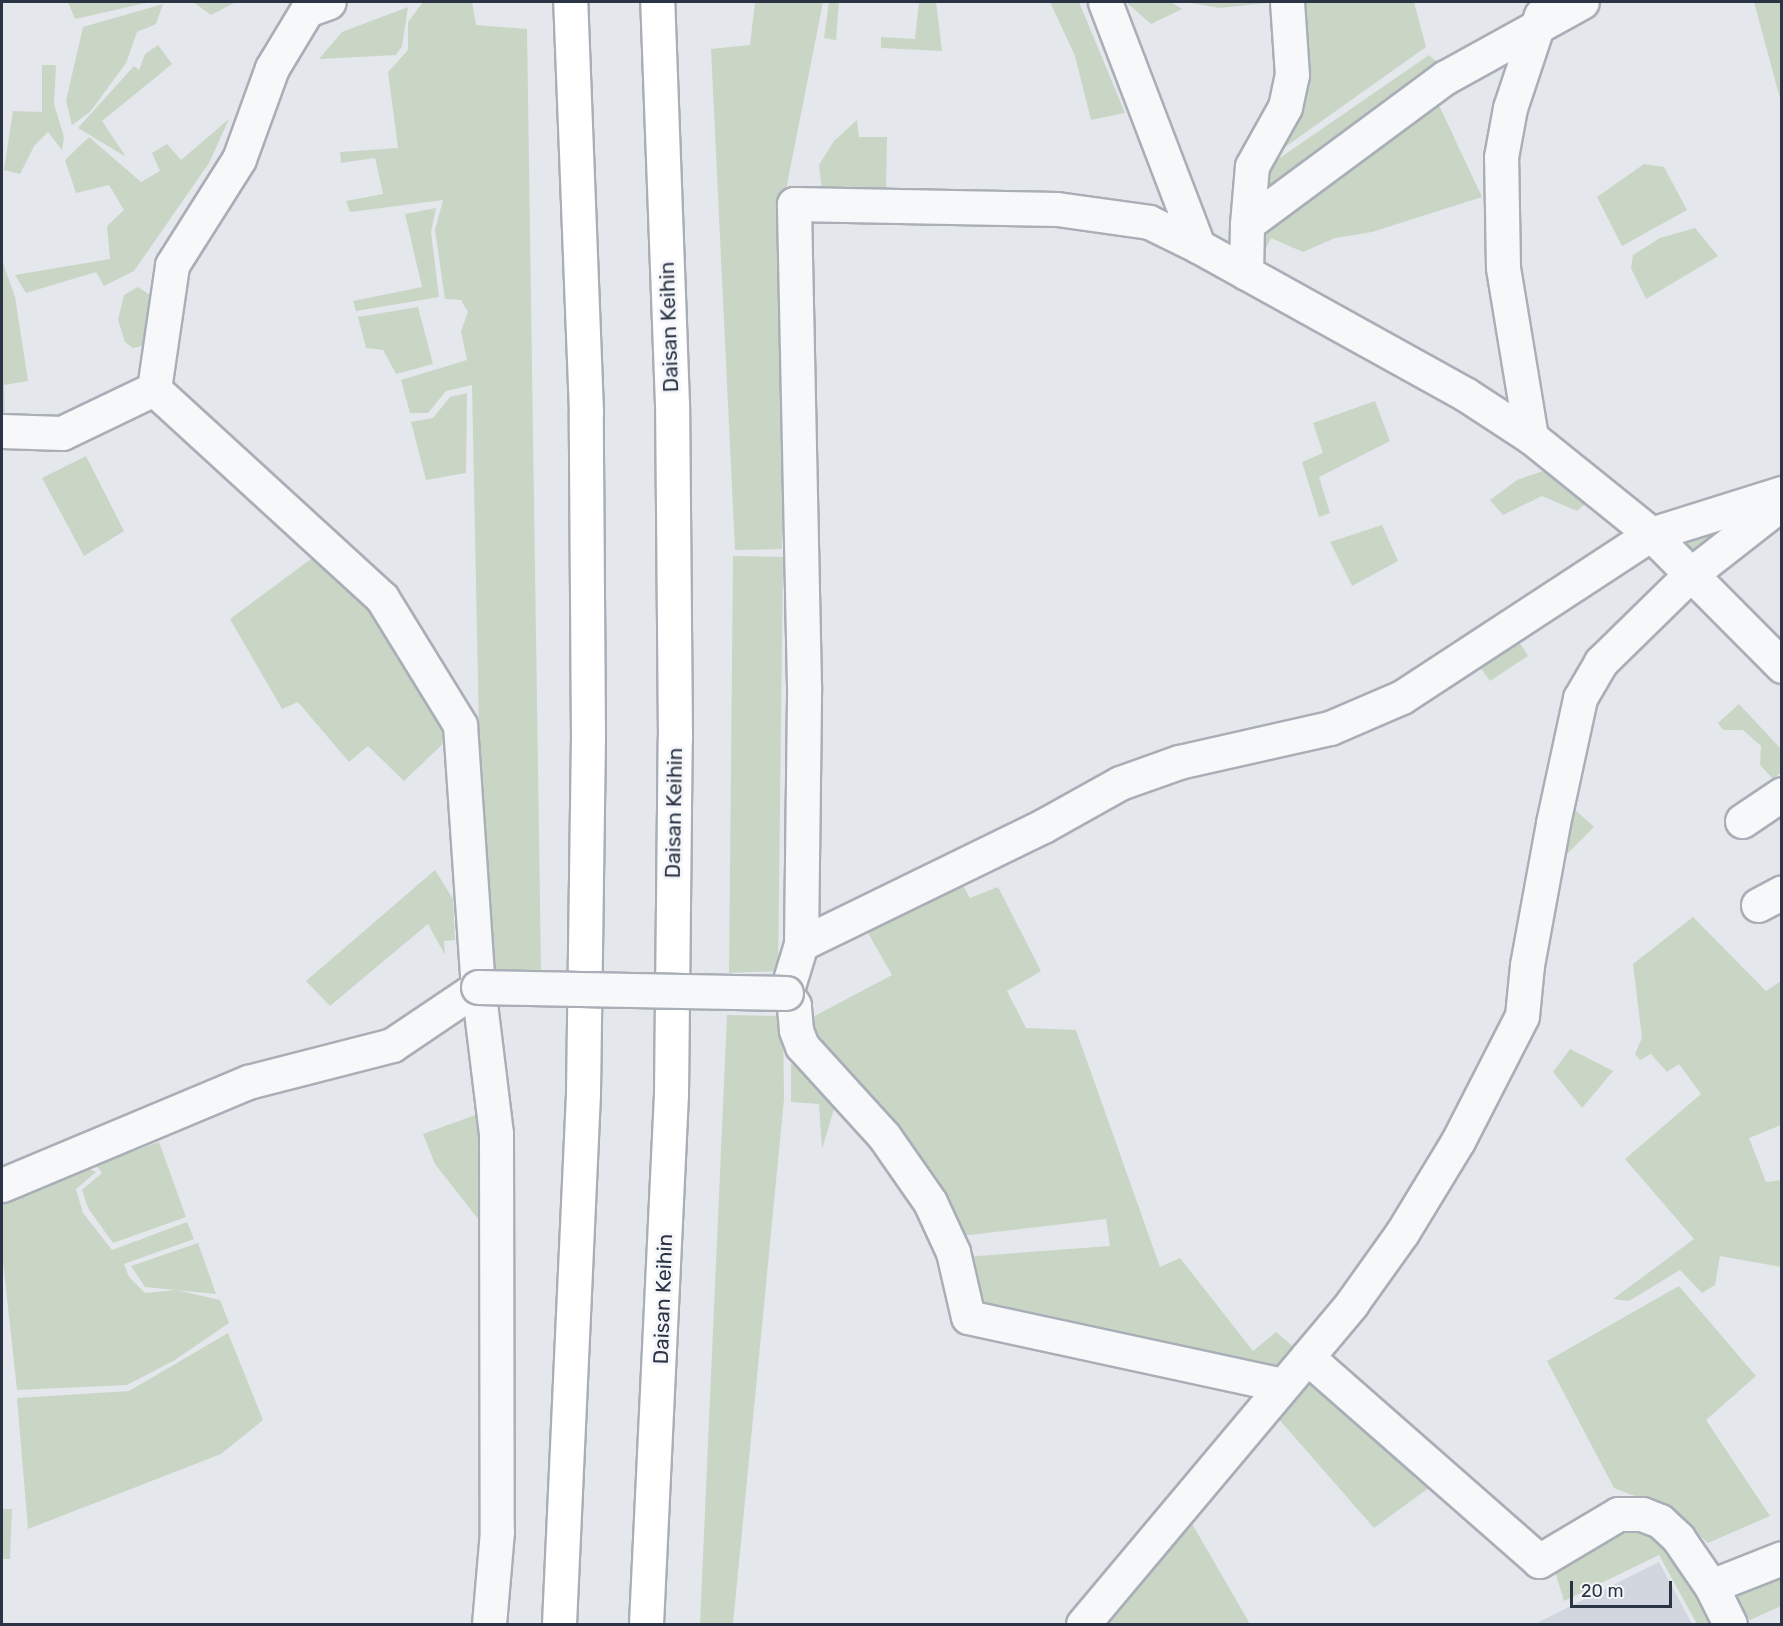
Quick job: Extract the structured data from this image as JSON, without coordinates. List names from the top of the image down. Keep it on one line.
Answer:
{"streets":{"highway":["Daisan Keihin"]},"scale_bar":"20 m"}
